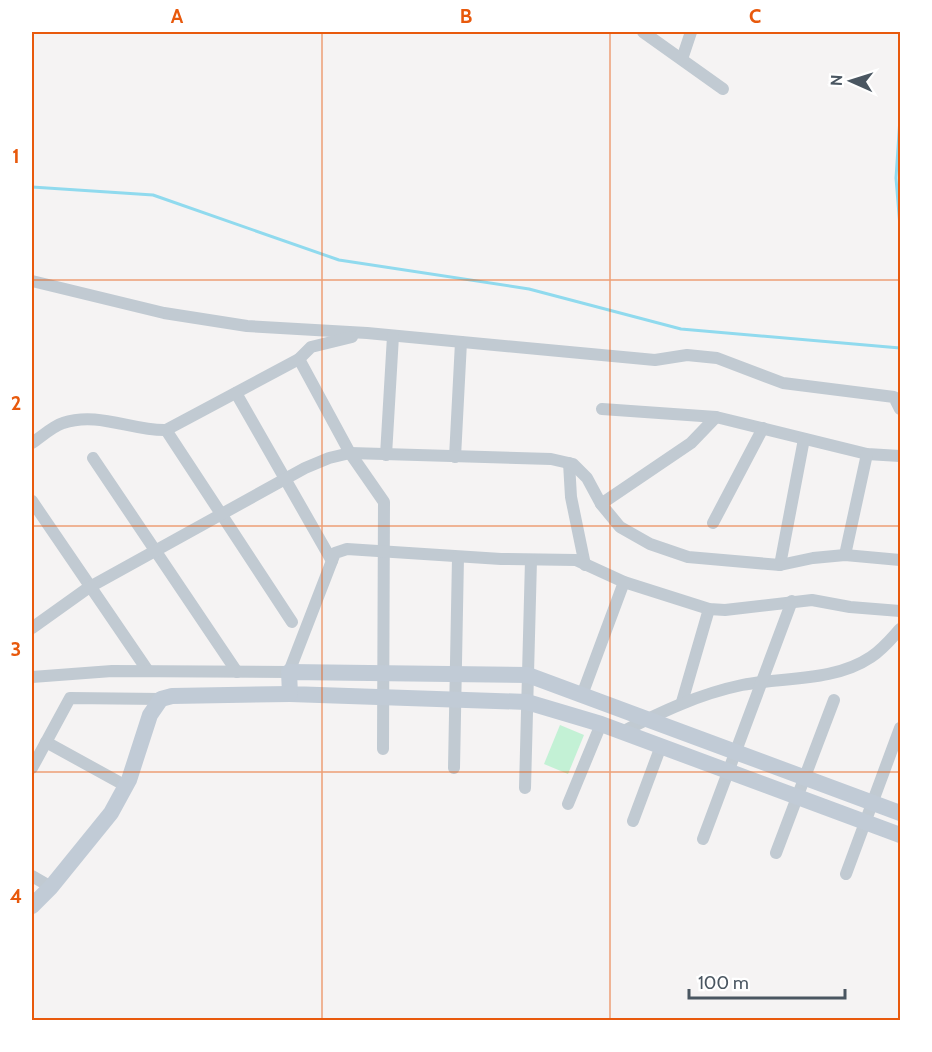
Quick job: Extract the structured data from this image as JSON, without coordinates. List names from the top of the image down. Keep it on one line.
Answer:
{"scale_bar":"100 m","north":"left","grid":{"columns":["A","B","C"],"rows":["1","2","3","4"]}}
